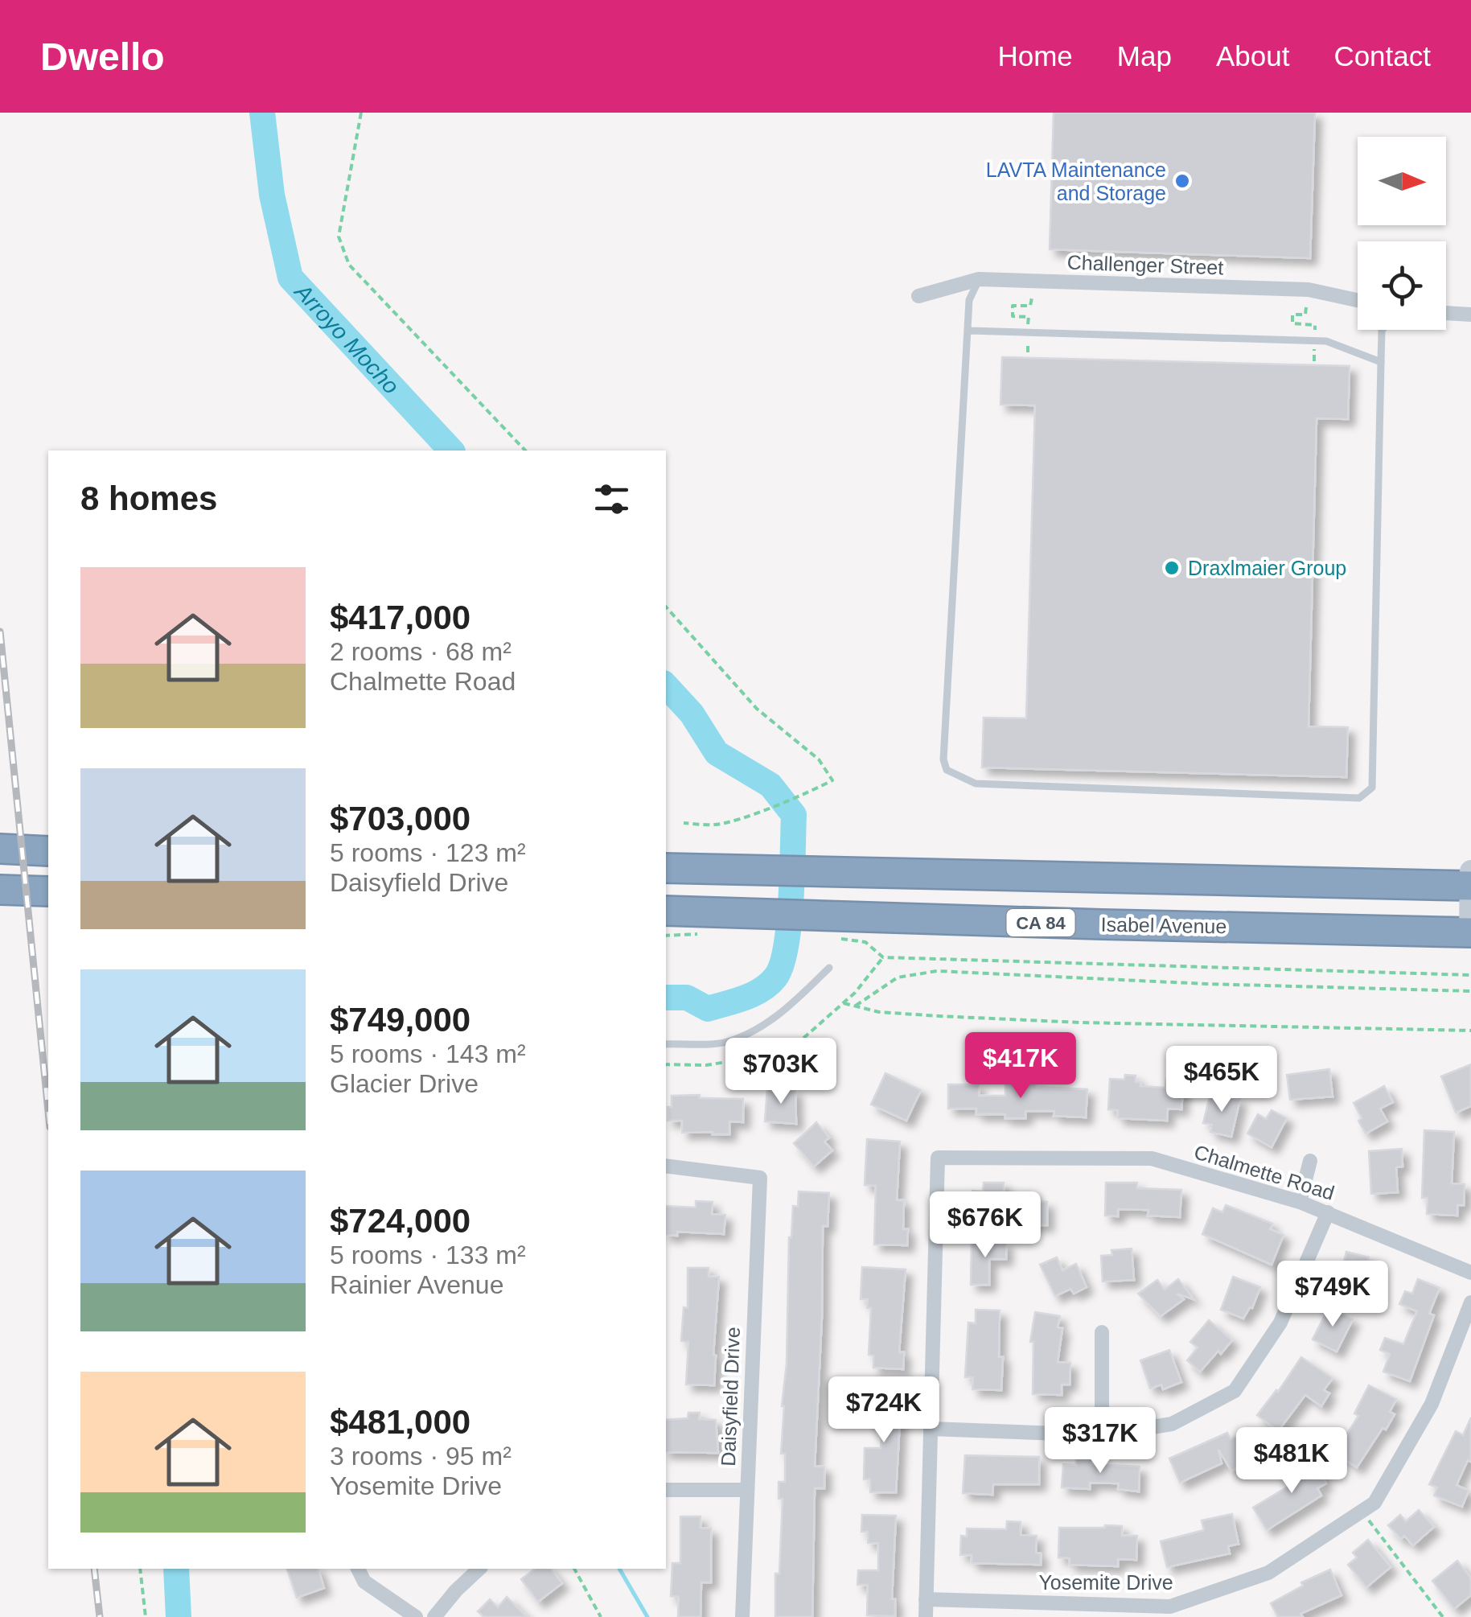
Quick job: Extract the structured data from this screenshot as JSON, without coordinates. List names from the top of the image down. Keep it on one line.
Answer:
{"streets":{"highway":["CA 84","Isabel Avenue"],"street":["Challenger Street","Chalmette Road","Daisyfield Drive","Yosemite Drive"]},"water":["Arroyo Mocho"],"places":["LAVTA Maintenance and Storage","Draxlmaier Group"],"north":"right","page":{"header":"Dwello","nav":["Home","Map","About","Contact"],"heading":"8 homes","list":[{"name":"$417,000","note":"2 rooms · 68 m² · Chalmette Road"},{"name":"$703,000","note":"5 rooms · 123 m² · Daisyfield Drive"},{"name":"$749,000","note":"5 rooms · 143 m² · Glacier Drive"},{"name":"$724,000","note":"5 rooms · 133 m² · Rainier Avenue"},{"name":"$481,000","note":"3 rooms · 95 m² · Yosemite Drive"}],"price":["$417K","$703K","$465K","$676K","$749K","$724K","$317K","$481K"]}}
